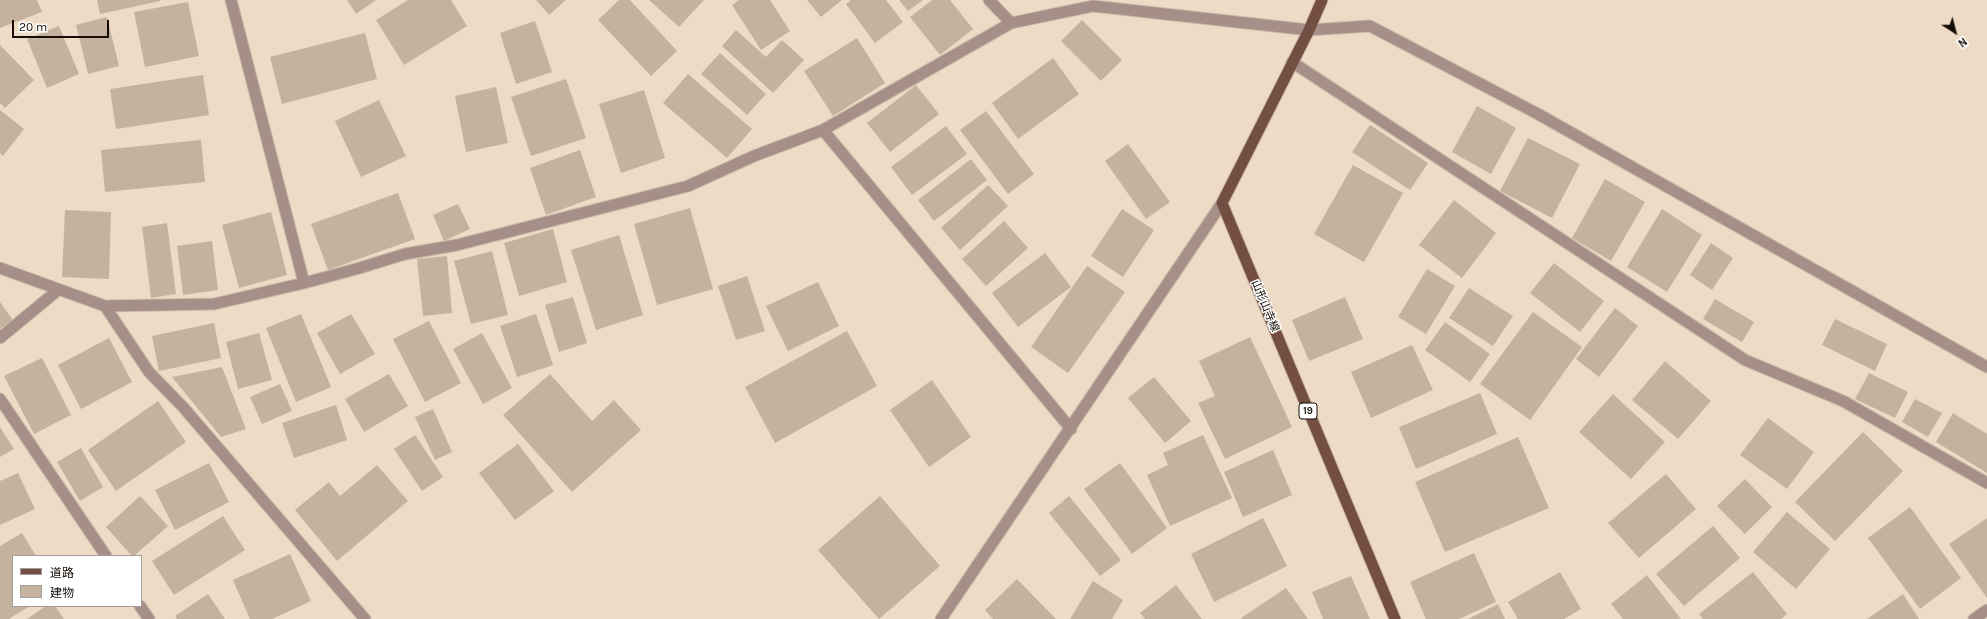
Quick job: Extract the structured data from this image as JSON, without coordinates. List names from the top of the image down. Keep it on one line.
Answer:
{"streets":{"main road":["山形山寺線","19"]},"legend":["道路","建物"],"scale_bar":"20 m","north":"bottom right"}
